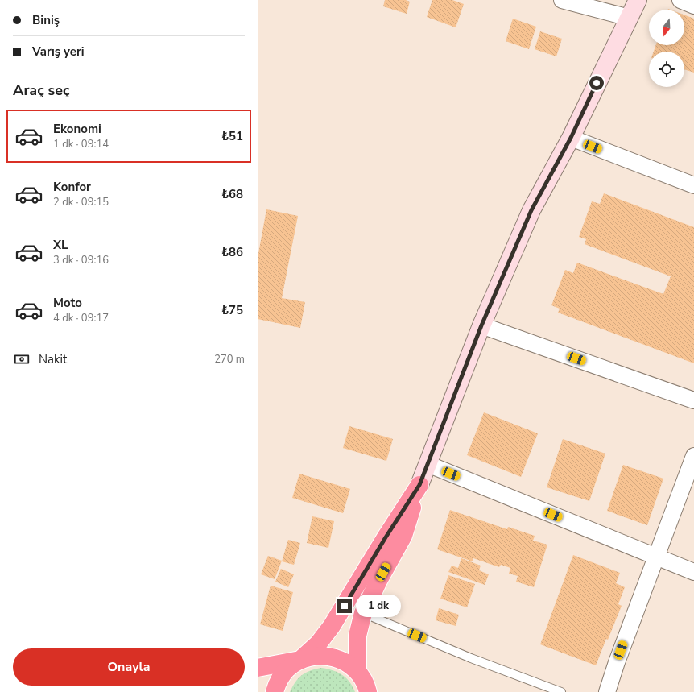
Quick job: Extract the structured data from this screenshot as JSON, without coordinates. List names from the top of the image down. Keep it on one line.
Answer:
{"north":"bottom","page":{"banner":["Biniş","Varış yeri"],"heading":"Araç seç","list":[{"name":"Ekonomi","note":"1 dk · 09:14","value":"₺51"},{"name":"Konfor","note":"2 dk · 09:15","value":"₺68"},{"name":"XL","note":"3 dk · 09:16","value":"₺86"},{"name":"Moto","note":"4 dk · 09:17","value":"₺75"}],"pay":["Nakit","270 m"],"bubble":"1 dk","buttons":"Onayla"}}
